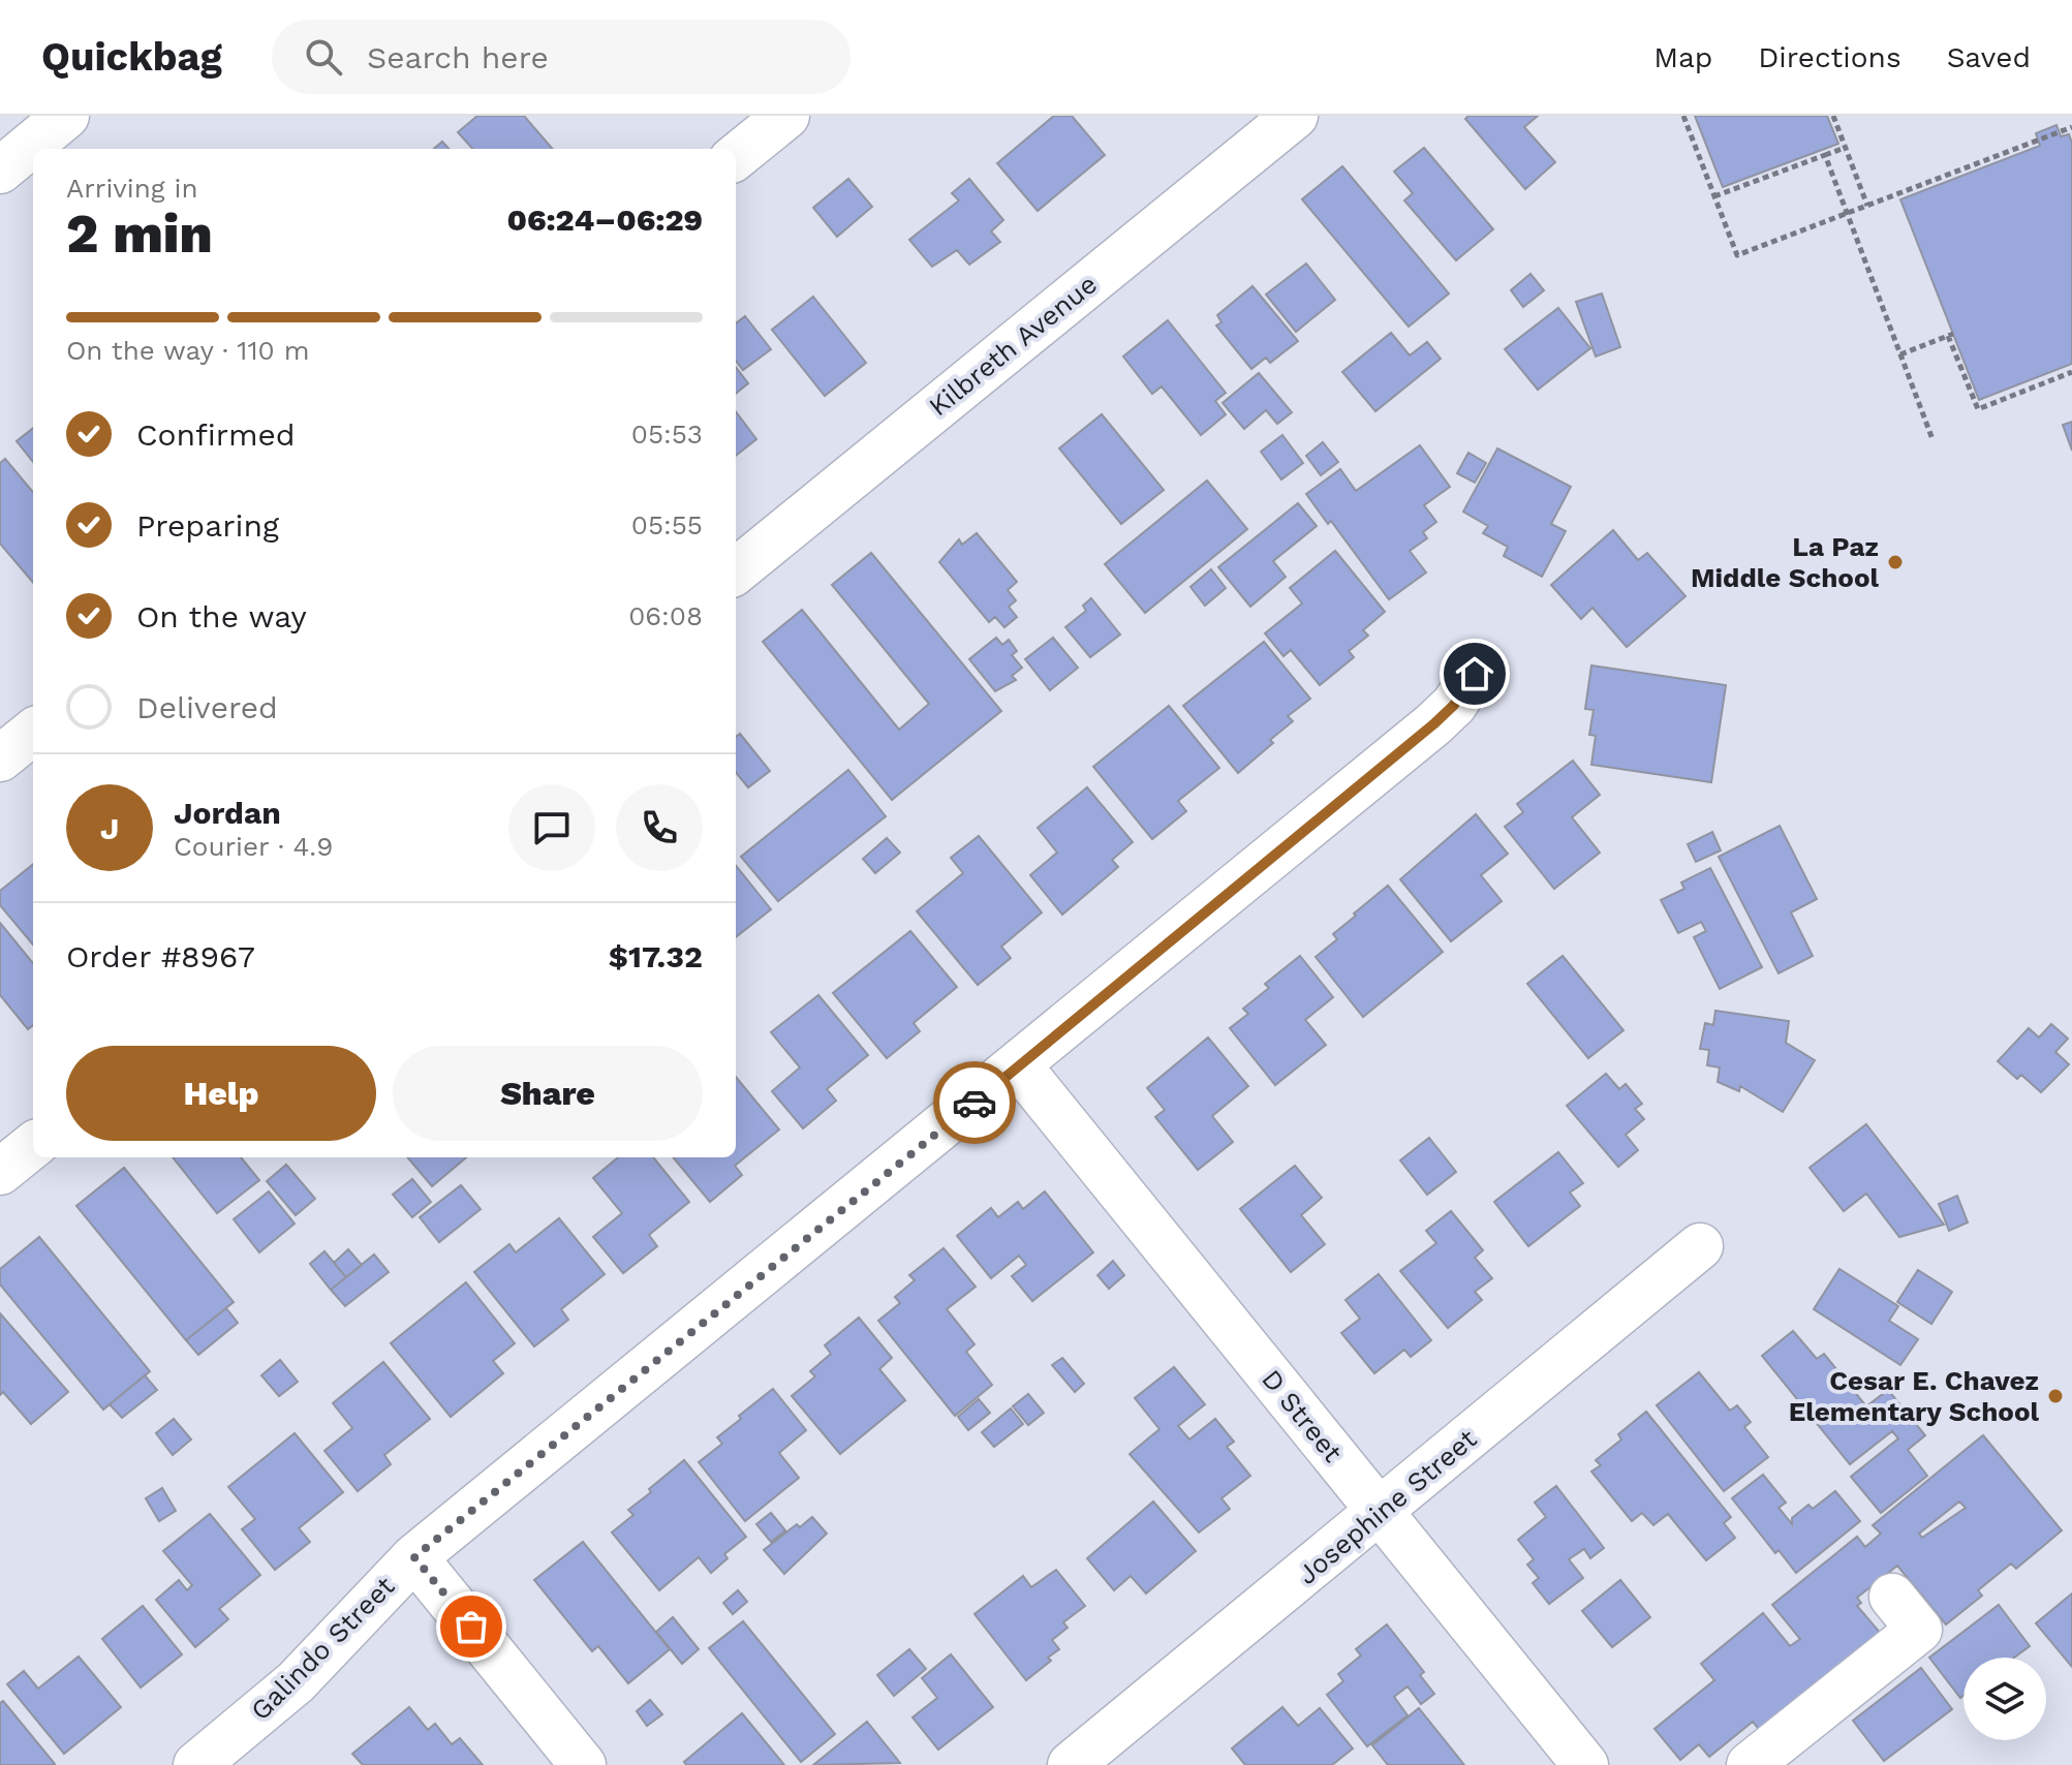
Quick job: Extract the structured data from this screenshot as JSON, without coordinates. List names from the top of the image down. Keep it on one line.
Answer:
{"streets":{"street":["Kilbreth Avenue","D Street","Josephine Street","Galindo Street"]},"crossings":[["D Street","Josephine Street"],["D Street","Galindo Street"]],"places":["La Paz Middle School","Cesar E. Chavez Elementary School"],"page":{"header":"Quickbag","search":"Search here","nav":["Map","Directions","Saved"],"heading":["2 min","Arriving in","06:24–06:29"],"panel":["Jordan","Courier · 4.9","Order #8967","$17.32"],"bar":"On the way · 110 m","list":[["Confirmed","05:53"],["Preparing","05:55"],["On the way","06:08"],"Delivered"],"round":"J","buttons":["Help","Share"]}}
